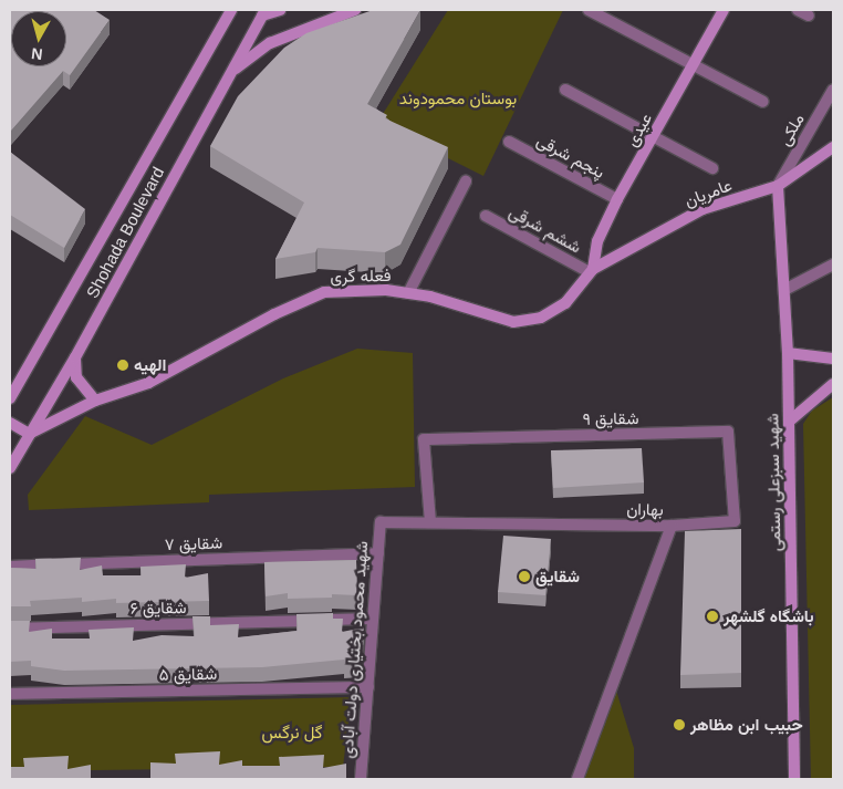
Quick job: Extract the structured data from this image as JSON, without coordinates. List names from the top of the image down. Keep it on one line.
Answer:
{"streets":{"street":["عیدی","ملکی","پنجم شرقی","عامریان","ششم شرقی","Shohada Boulevard","فعله گری","شقایق ۹","شهید سبزعلی رستمی","بهاران","شقایق ۷","شقایق ۶","شهید محمود بختیاری دولت آبادی","شقایق ۵"]},"crossings":[["عیدی","پنجم شرقی"],["عیدی","عامریان"],["عیدی","ششم شرقی"],["عیدی","فعله گری"],["ملکی","عامریان"],["ملکی","شهید سبزعلی رستمی"],["عامریان","ششم شرقی"],["عامریان","فعله گری"],["عامریان","شهید سبزعلی رستمی"],["ششم شرقی","فعله گری"],["Shohada Boulevard","فعله گری"],["شقایق ۹","بهاران"],["بهاران","شهید محمود بختیاری دولت آبادی"],["شقایق ۷","شهید محمود بختیاری دولت آبادی"],["شقایق ۶","شهید محمود بختیاری دولت آبادی"],["شهید محمود بختیاری دولت آبادی","شقایق ۵"]],"parks":["بوستان محمودوند","گل نرگس"],"places":["الهیه","شقایق","باشگاه گلشهر","حبیب ابن مظاهر"],"north":"bottom"}
